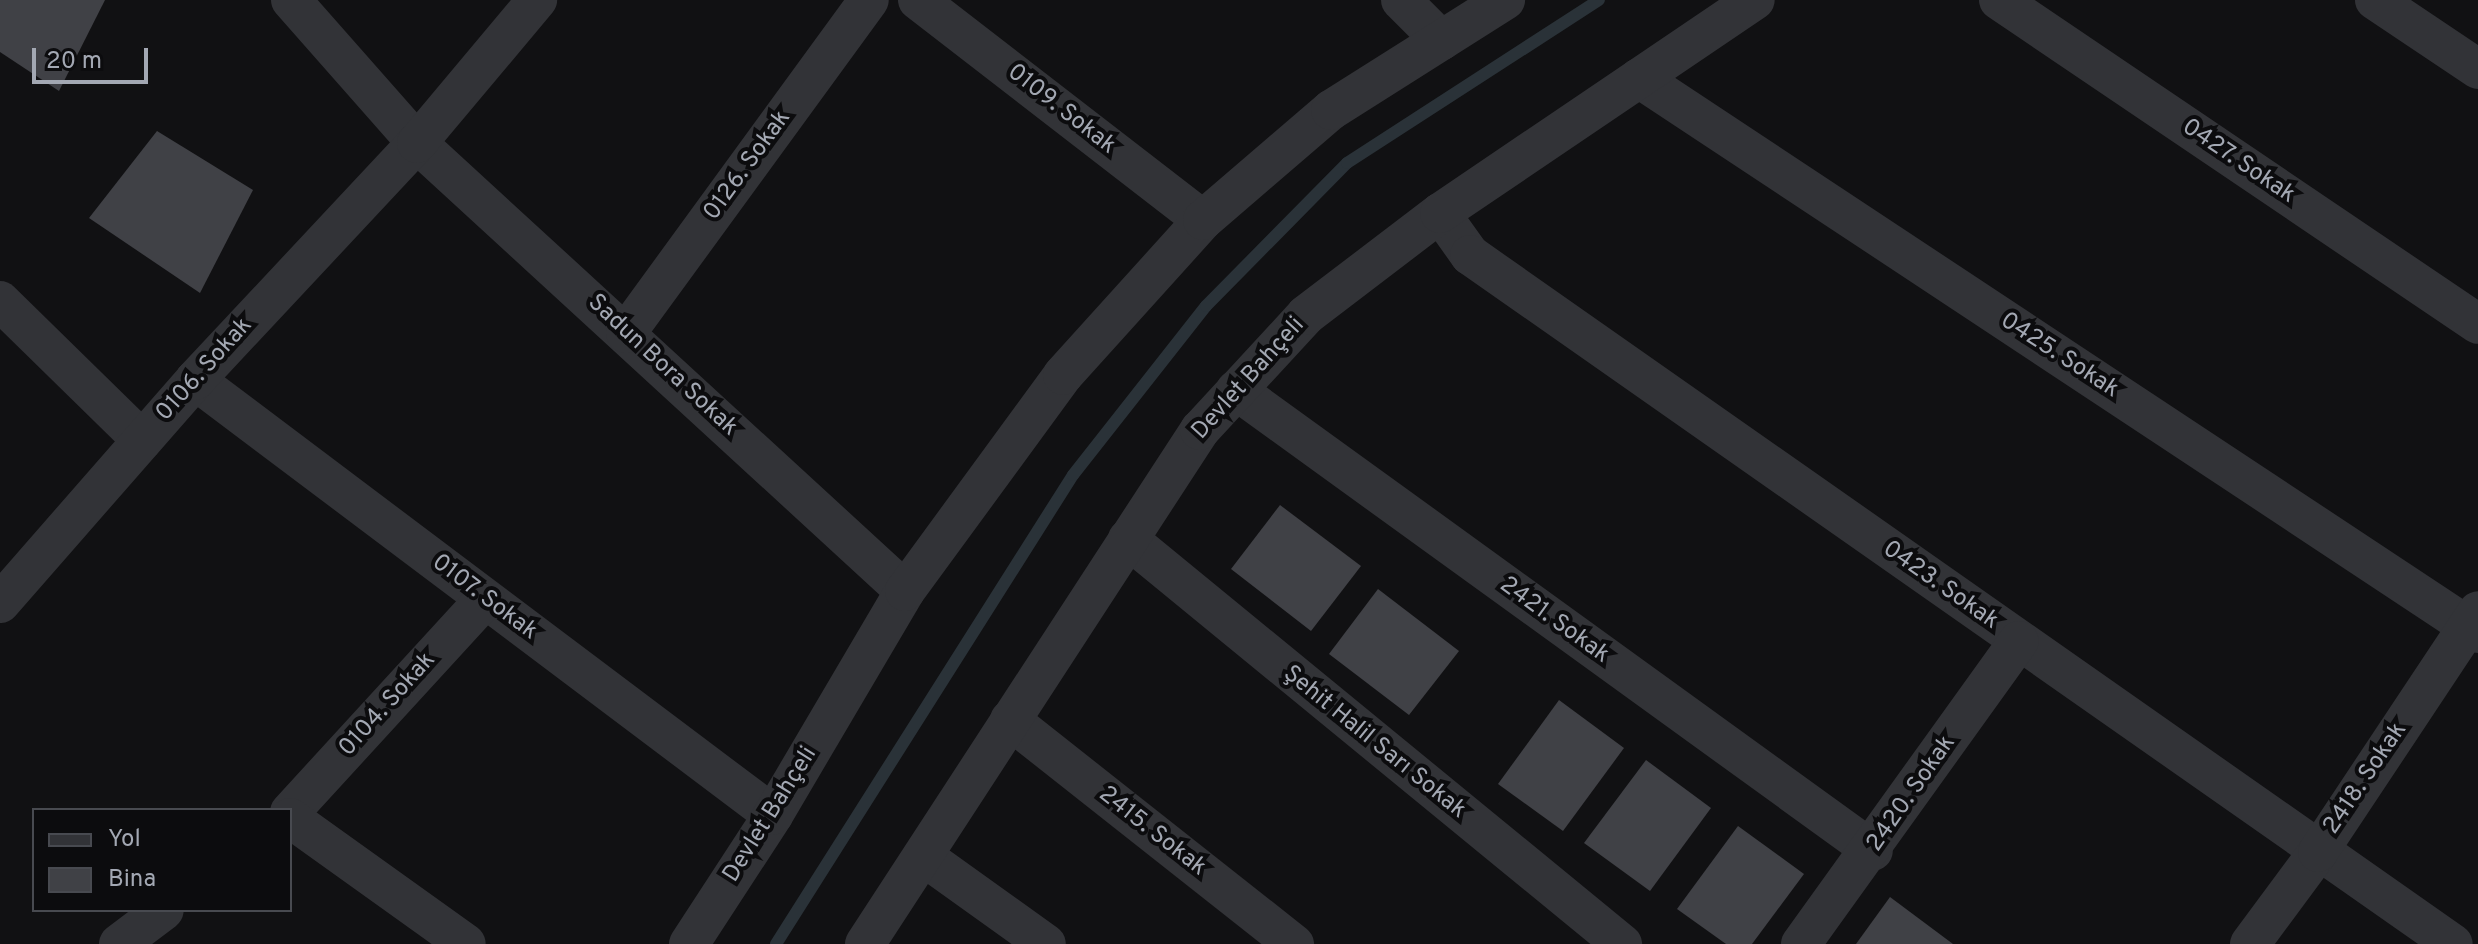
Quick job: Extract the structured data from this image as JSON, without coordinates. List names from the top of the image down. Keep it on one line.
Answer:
{"streets":{"street":["0109. Sokak","0427. Sokak","0126. Sokak","0425. Sokak","Sadun Bora Sokak","0106. Sokak","Devlet Bahçeli","0423. Sokak","0107. Sokak","2421. Sokak","0104. Sokak","Şehit Halil Sarı Sokak","2418. Sokak","2420. Sokak","2415. Sokak"]},"crossings":[["0109. Sokak","Devlet Bahçeli"],["0126. Sokak","Sadun Bora Sokak"],["0425. Sokak","Devlet Bahçeli"],["0425. Sokak","2418. Sokak"],["Sadun Bora Sokak","0106. Sokak"],["Sadun Bora Sokak","Devlet Bahçeli"],["0106. Sokak","0107. Sokak"],["Devlet Bahçeli","0423. Sokak"],["Devlet Bahçeli","0107. Sokak"],["Devlet Bahçeli","2421. Sokak"],["Devlet Bahçeli","Şehit Halil Sarı Sokak"],["Devlet Bahçeli","2415. Sokak"],["0423. Sokak","2418. Sokak"],["0423. Sokak","2420. Sokak"],["0107. Sokak","0104. Sokak"],["2421. Sokak","2420. Sokak"]],"legend":["Yol","Bina"],"scale_bar":"20 m"}
